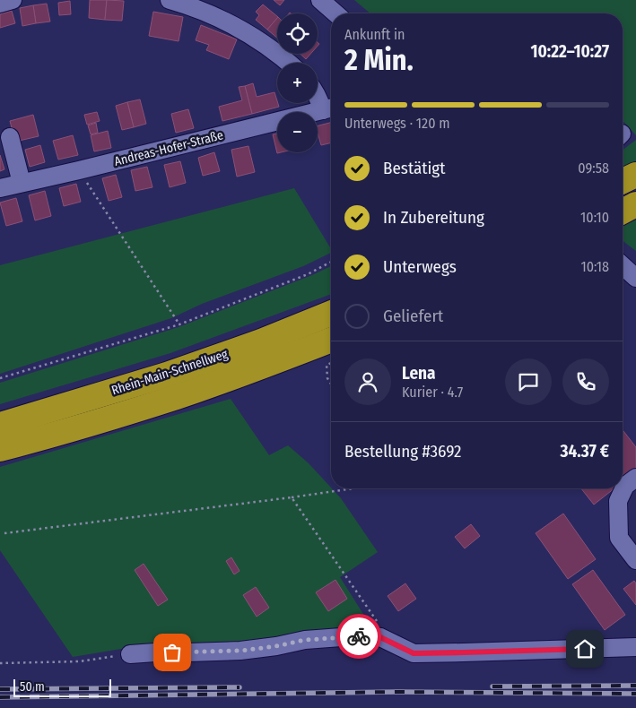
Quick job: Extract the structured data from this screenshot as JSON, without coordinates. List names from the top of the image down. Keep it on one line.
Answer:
{"streets":{"highway":["Rhein-Main-Schnellweg"],"street":["Andreas-Hofer-Straße"]},"scale_bar":"50 m","page":{"map_buttons":["+","−"],"heading":["2 Min.","Ankunft in","10:22–10:27"],"panel":["Lena","Kurier · 4.7","Bestellung #3692","34.37 €"],"bar":"Unterwegs · 120 m","list":[["Bestätigt","09:58"],["In Zubereitung","10:10"],["Unterwegs","10:18"],"Geliefert"],"scale":"50 m"}}
